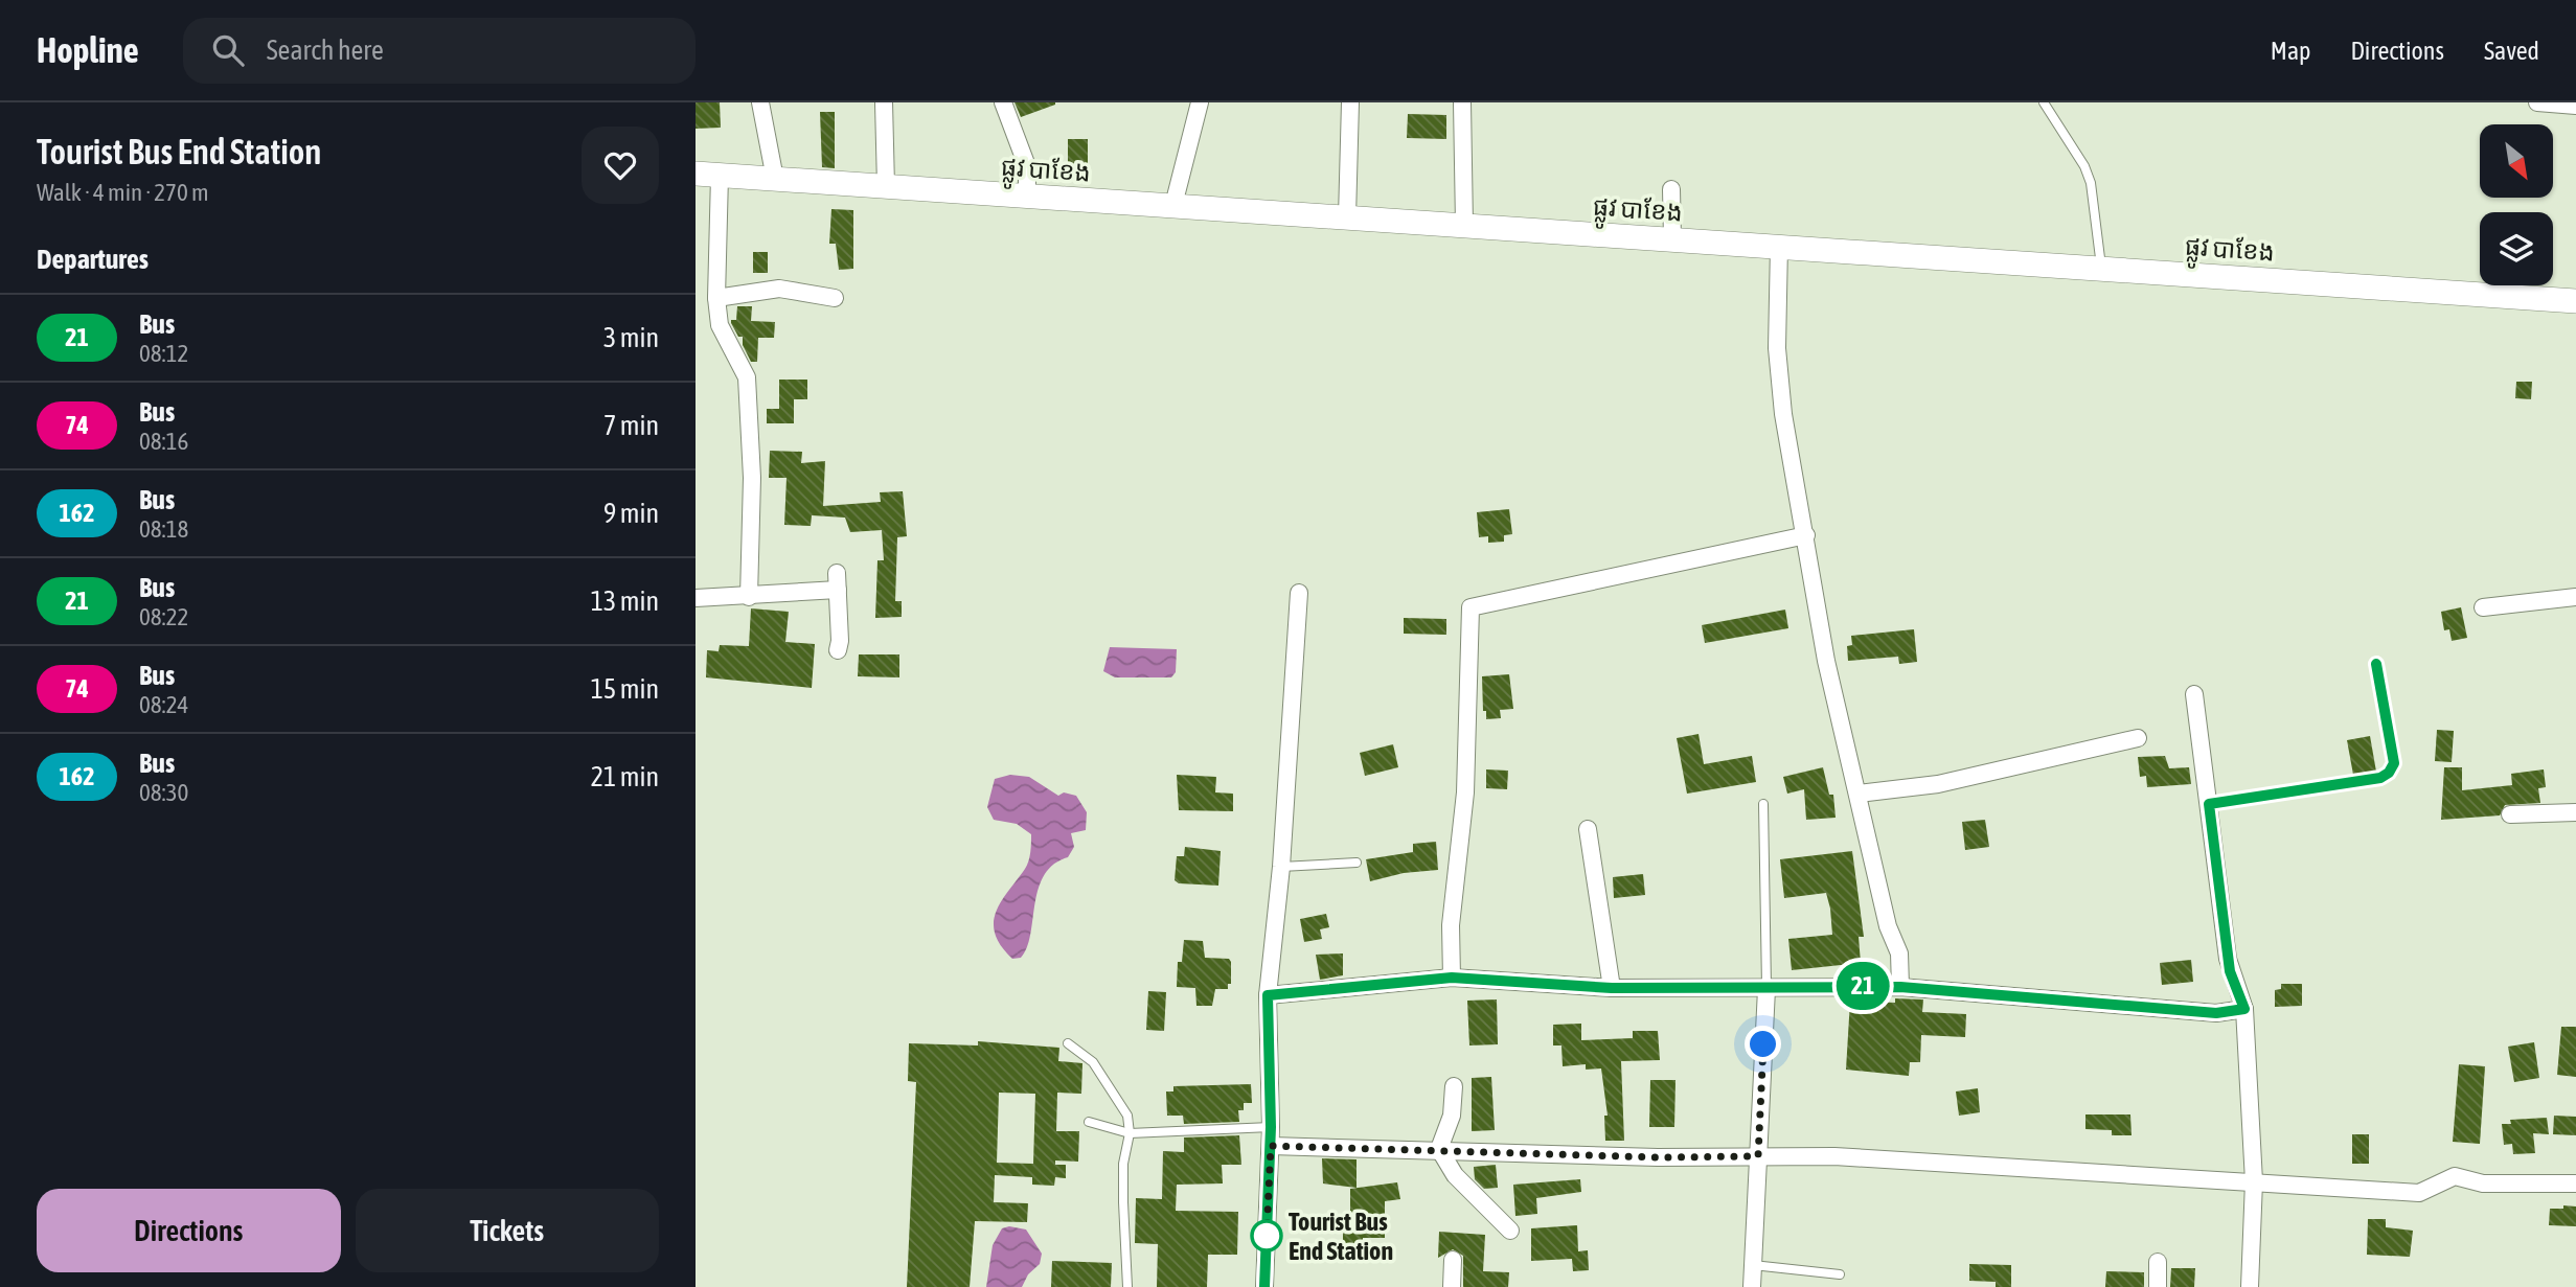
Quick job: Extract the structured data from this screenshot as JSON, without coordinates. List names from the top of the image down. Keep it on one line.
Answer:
{"streets":{"street":["ផ្លូវ បាខែង"]},"places":["Tourist Bus End Station"],"lines":["bus line 21"],"north":"bottom right","page":{"header":"Hopline","search":"Search here","nav":["Map","Directions","Saved"],"heading":[["Tourist Bus End Station","Walk · 4 min · 270 m"],"Departures"],"on_map":"21","list":[{"mark":"21","name":"Bus","note":"08:12","value":"3 min"},{"mark":"74","name":"Bus","note":"08:16","value":"7 min"},{"mark":"162","name":"Bus","note":"08:18","value":"9 min"},{"mark":"21","name":"Bus","note":"08:22","value":"13 min"},{"mark":"74","name":"Bus","note":"08:24","value":"15 min"},{"mark":"162","name":"Bus","note":"08:30","value":"21 min"}],"buttons":["Directions","Tickets"]}}
